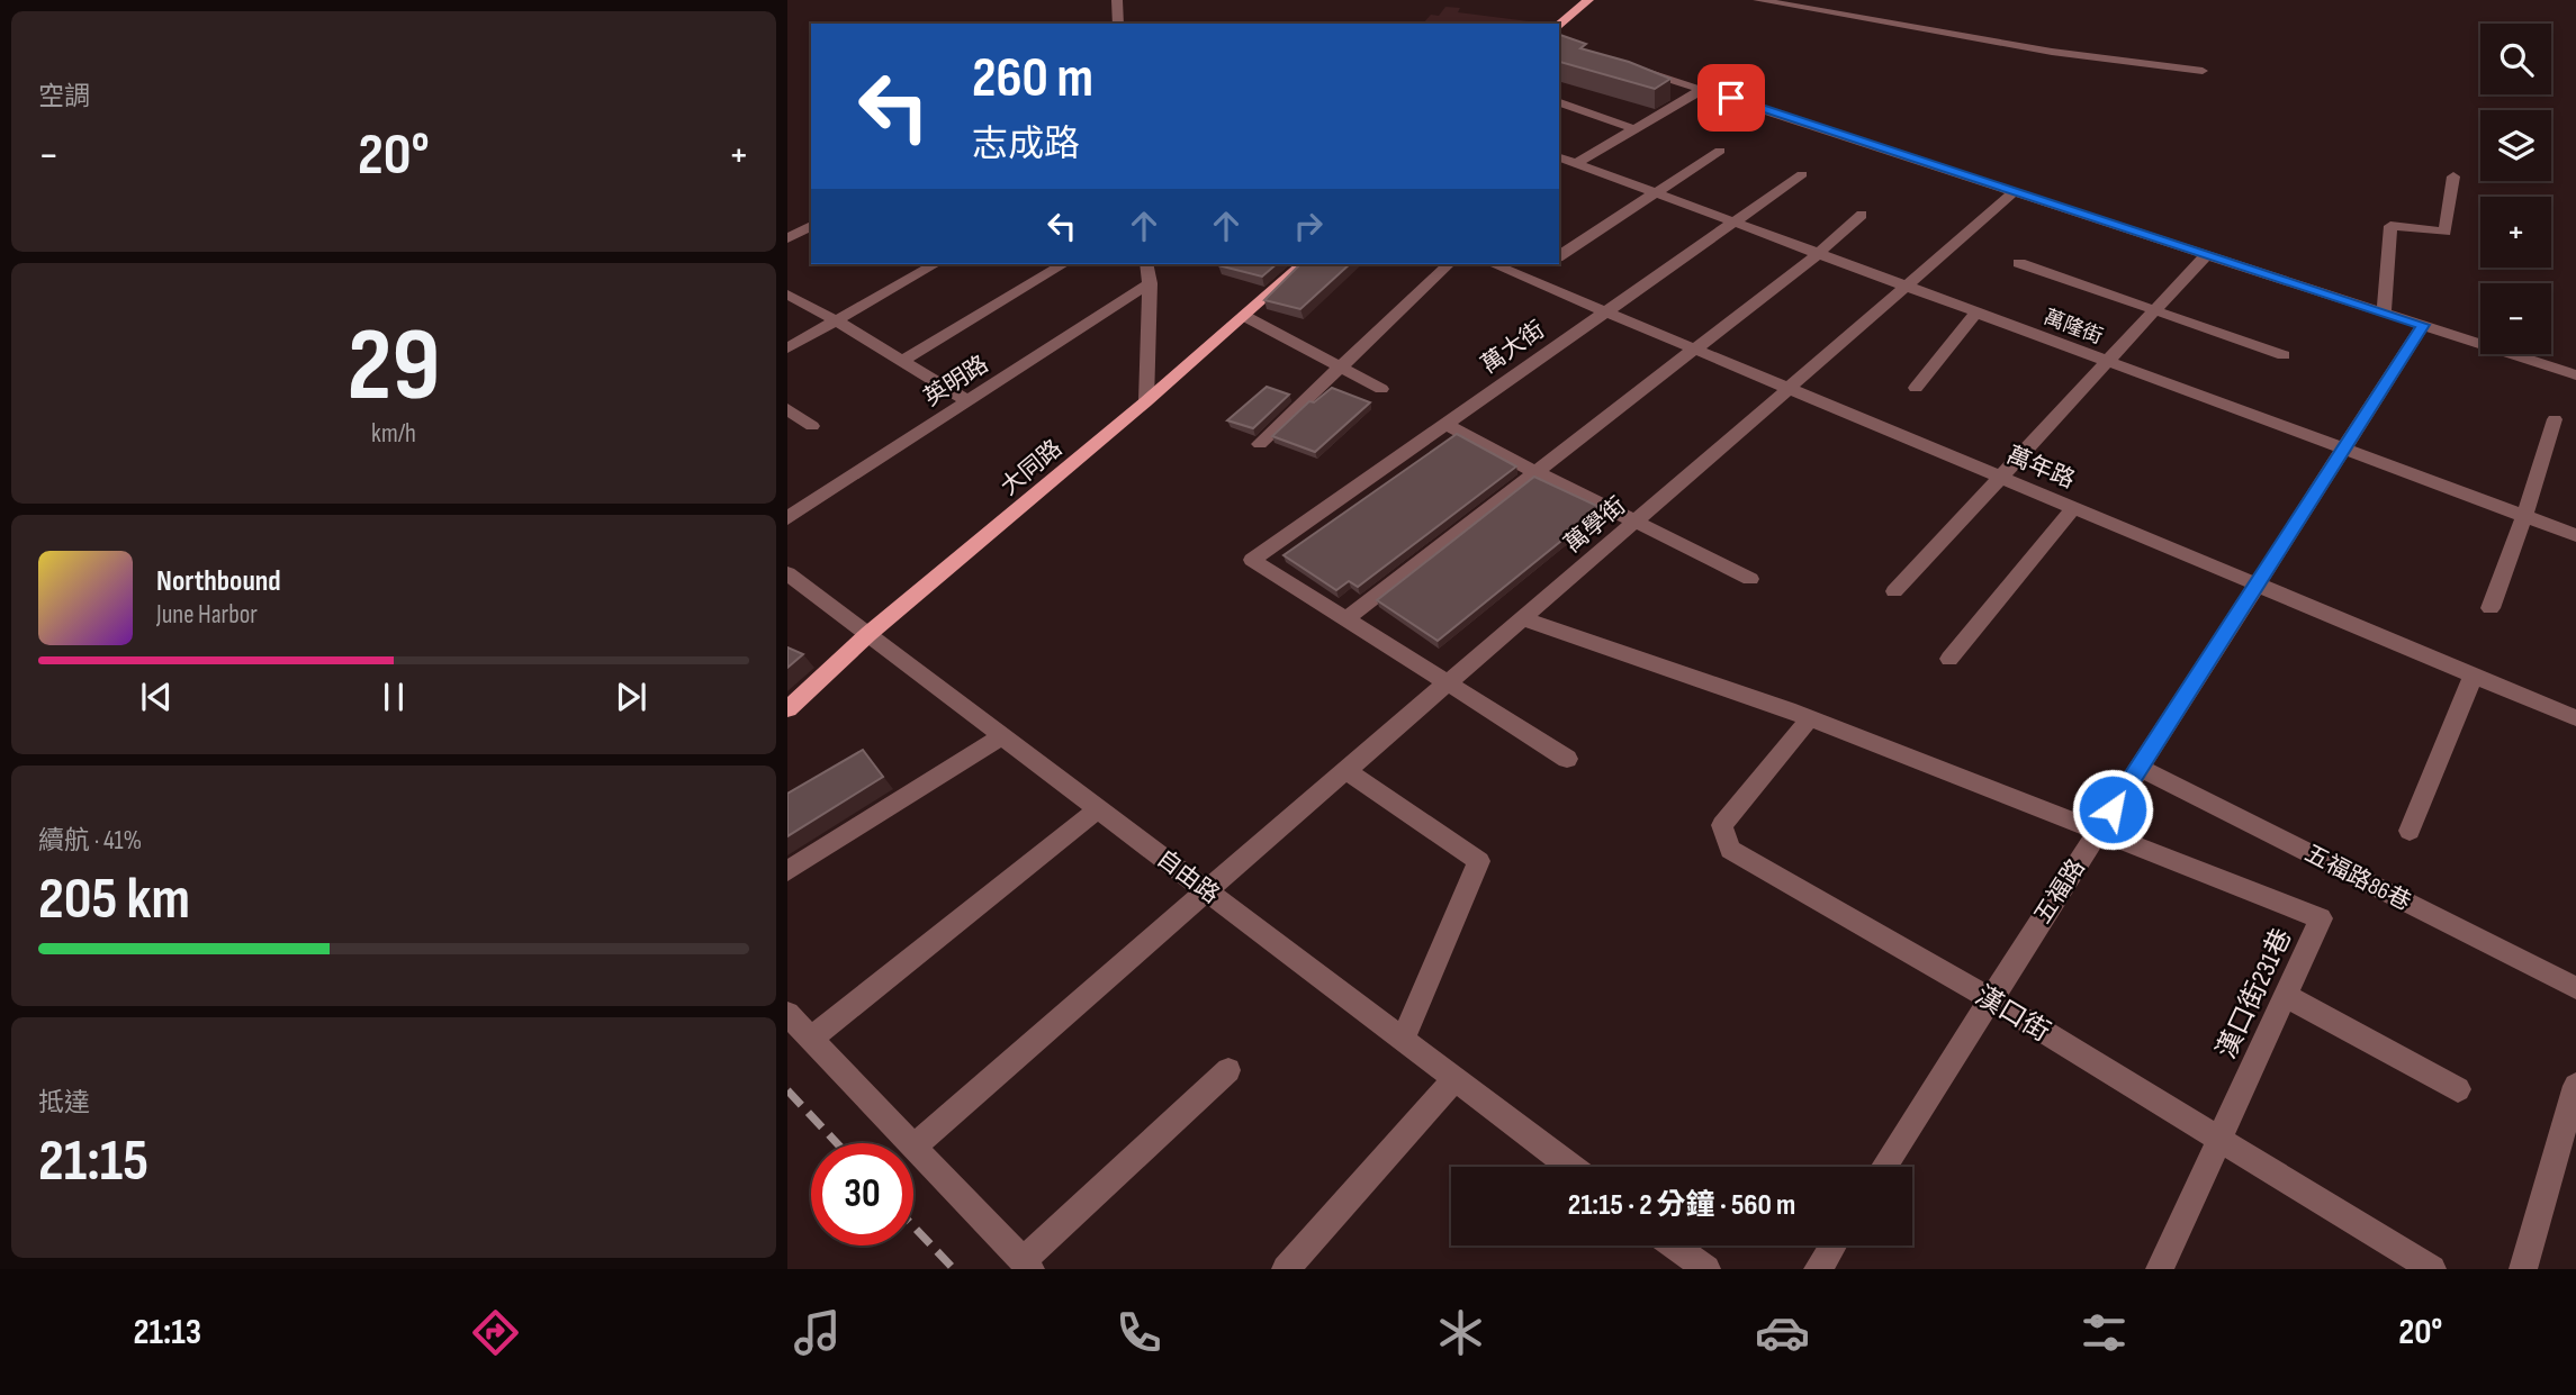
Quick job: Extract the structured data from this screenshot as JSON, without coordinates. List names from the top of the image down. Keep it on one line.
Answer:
{"streets":{"main road":["大同路"],"street":["萬隆街","萬大街","英明路","萬年路","萬學街","自由路","五福路86巷","五福路","漢口街231巷","漢口街"]},"crossings":[["萬隆街","萬大街"],["萬隆街","萬學街"],["萬隆街","五福路"],["萬大街","萬年路"],["大同路","自由路"],["萬年路","萬學街"],["萬年路","五福路"],["萬學街","自由路"],["五福路86巷","五福路"],["五福路","漢口街231巷"],["五福路","漢口街"],["漢口街231巷","漢口街"]],"page":{"tile":["空調",["29","km/h"],["續航 · 41%","205 km"],["抵達","21:15"]],"map_buttons":["+","−"],"turn":["260 m","志成路"],"heat":["−","20°","+"],"song":["Northbound","June Harbor"],"limit":"30","trip":"21:15 · 2 分鐘 · 560 m","tabs":["21:13","20°"]}}
